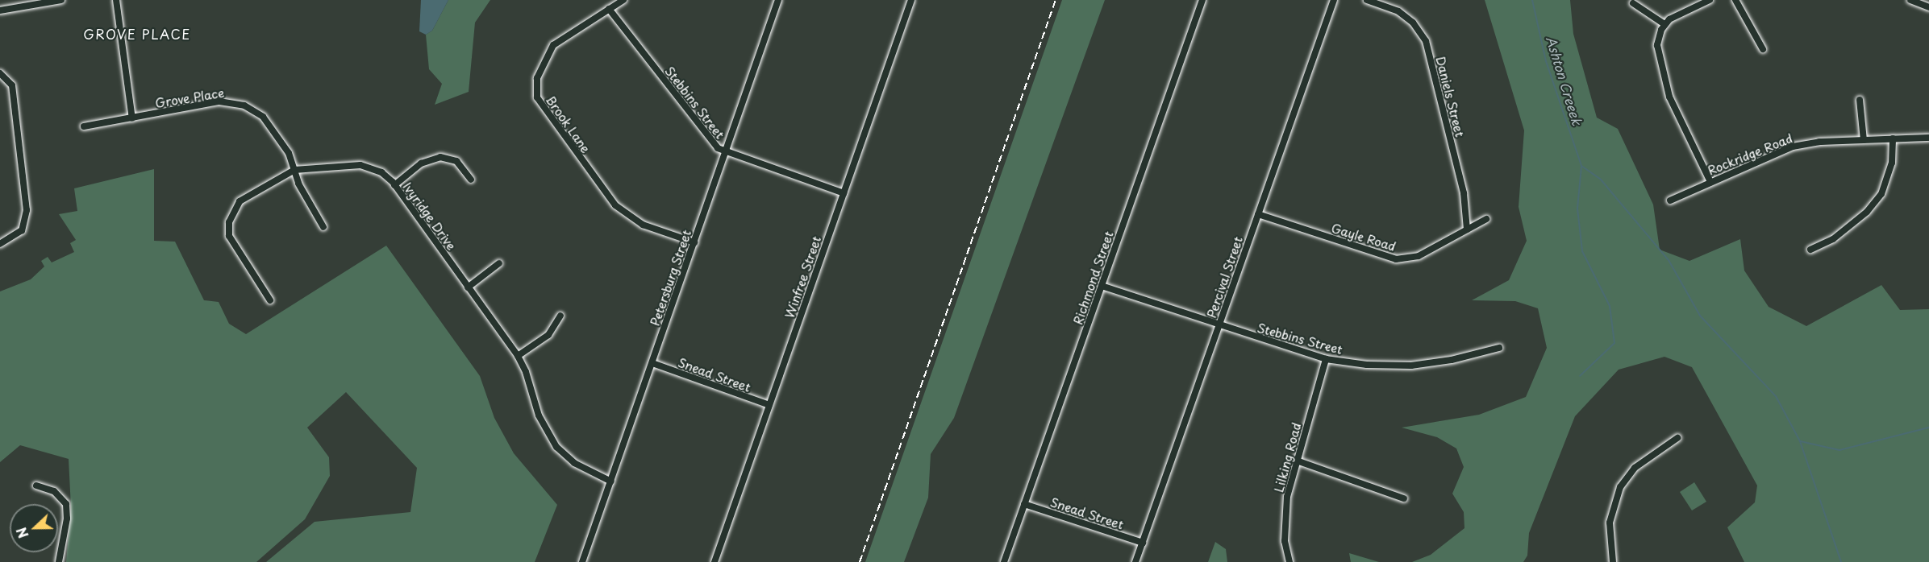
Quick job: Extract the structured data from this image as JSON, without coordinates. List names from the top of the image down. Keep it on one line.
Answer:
{"streets":{"street":["Daniels Street","Grove Place","Stebbins Street","Brook Lane","Rockridge Road","Ivyridge Drive","Gayle Road","Winfree Street","Percival Street","Petersburg Street","Richmond Street","Snead Street","Lilking Road"]},"crossings":[["Daniels Street","Gayle Road"],["Grove Place","Ivyridge Drive"],["Stebbins Street","Brook Lane"],["Stebbins Street","Winfree Street"],["Stebbins Street","Percival Street"],["Stebbins Street","Petersburg Street"],["Stebbins Street","Richmond Street"],["Stebbins Street","Lilking Road"],["Brook Lane","Petersburg Street"],["Ivyridge Drive","Petersburg Street"],["Gayle Road","Percival Street"],["Winfree Street","Snead Street"],["Percival Street","Snead Street"],["Petersburg Street","Snead Street"],["Richmond Street","Snead Street"]],"districts":["GROVE PLACE"],"water":["Ashton Creeek"],"north":"left"}
